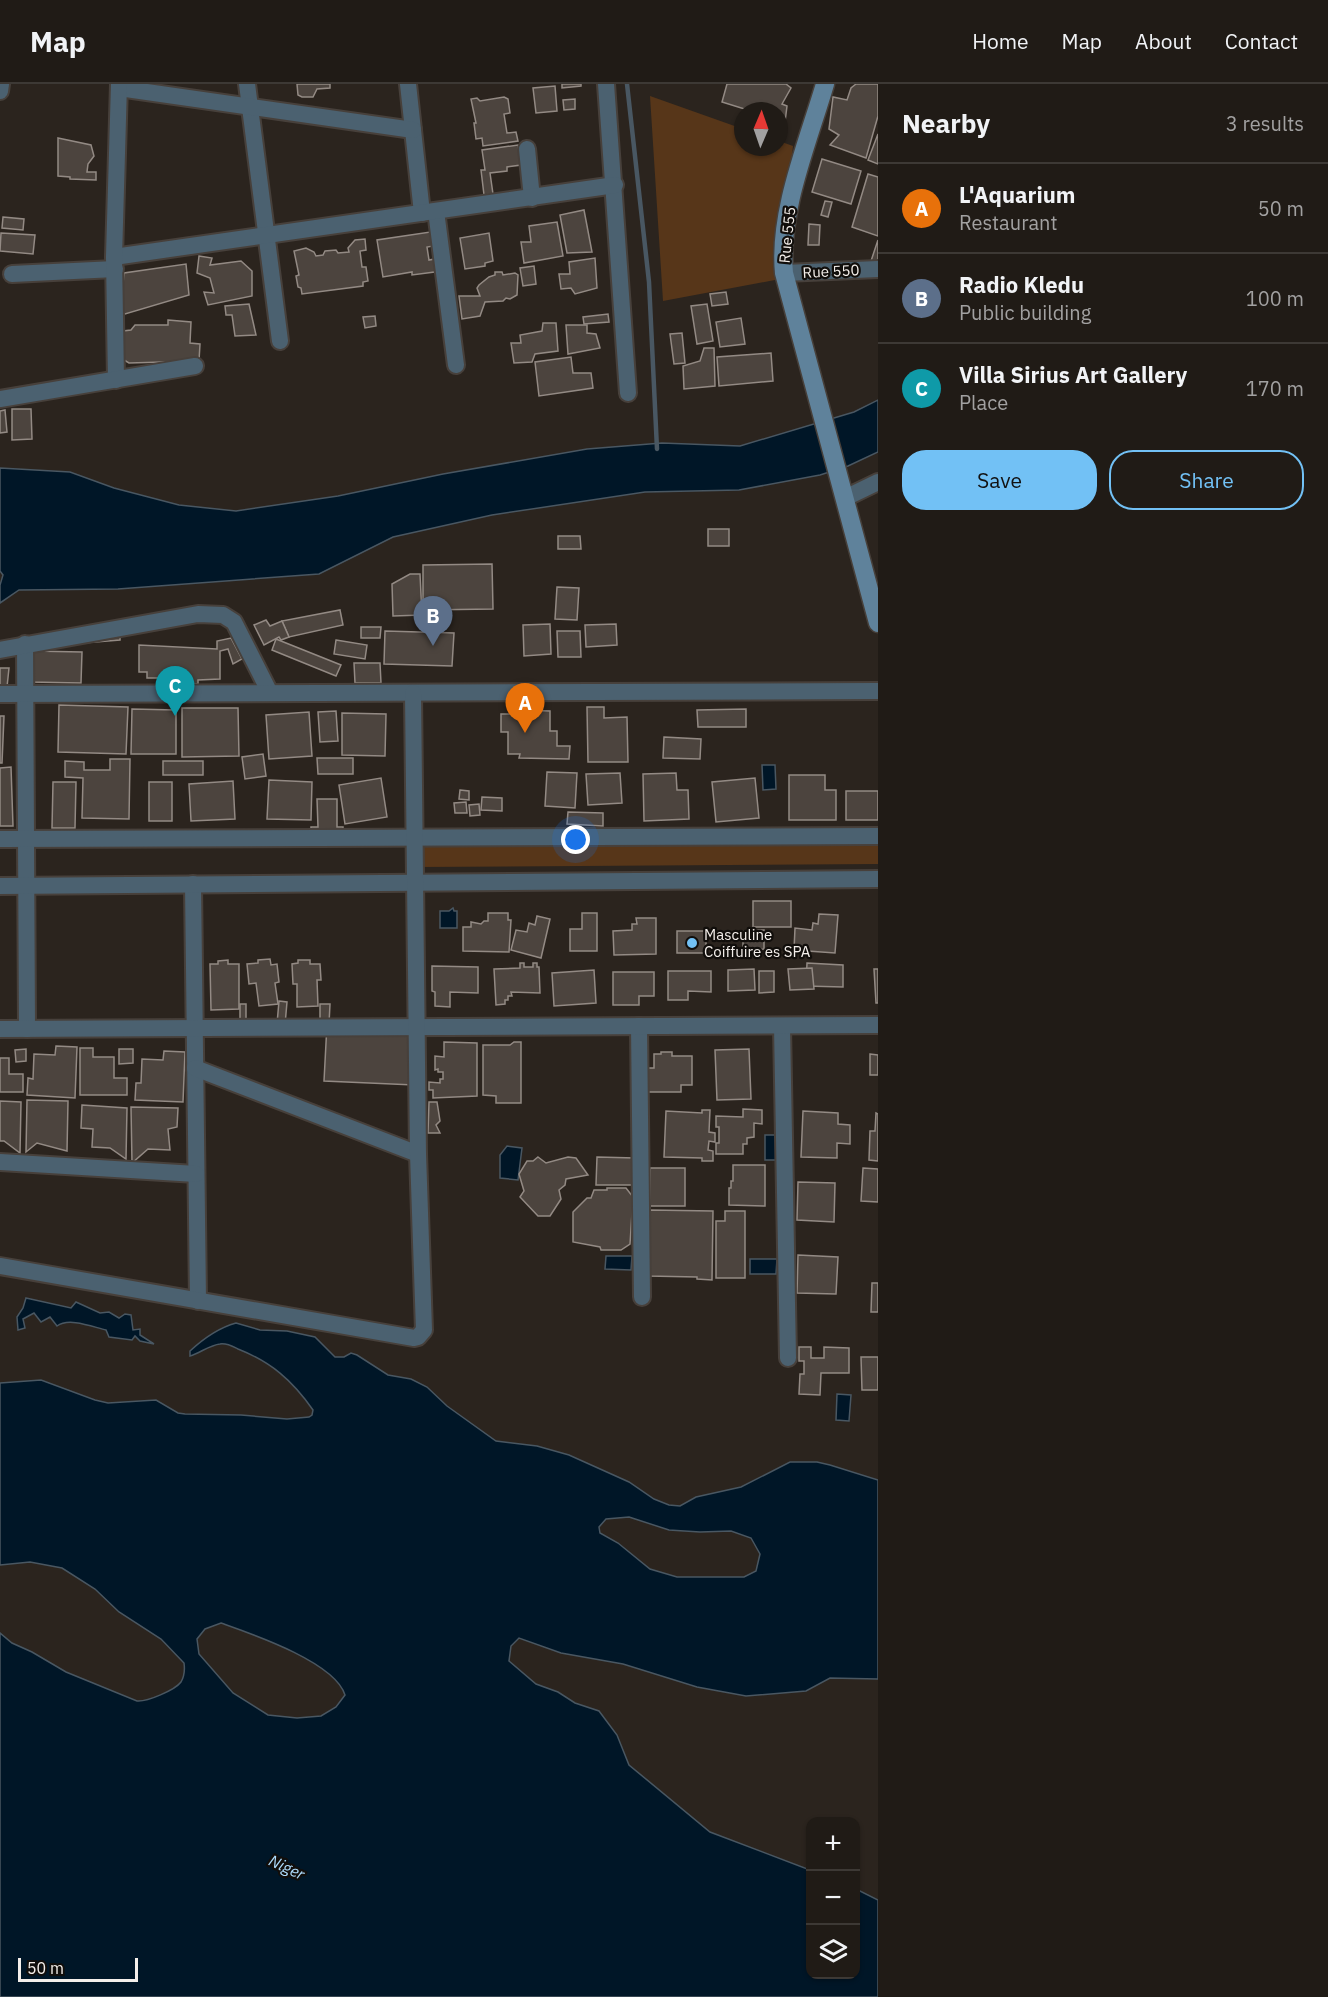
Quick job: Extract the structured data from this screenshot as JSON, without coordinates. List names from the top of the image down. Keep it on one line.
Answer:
{"streets":{"street":["Rue 555","Rue 550"]},"crossings":[["Rue 555","Rue 550"]],"water":["Niger"],"places":["Masculine Coiffuire es SPA"],"scale_bar":"50 m","north":"top","page":{"header":"Map","nav":["Home","Map","About","Contact"],"heading":["Nearby","3 results"],"list":[{"mark":"A","name":"L'Aquarium","note":"Restaurant","value":"50 m"},{"mark":"B","name":"Radio Kledu","note":"Public building","value":"100 m"},{"mark":"C","name":"Villa Sirius Art Gallery","note":"Place","value":"170 m"}],"buttons":["Save","Share"],"pins":["B","C","A"],"map_buttons":["+","−"],"scale":"50 m"}}
